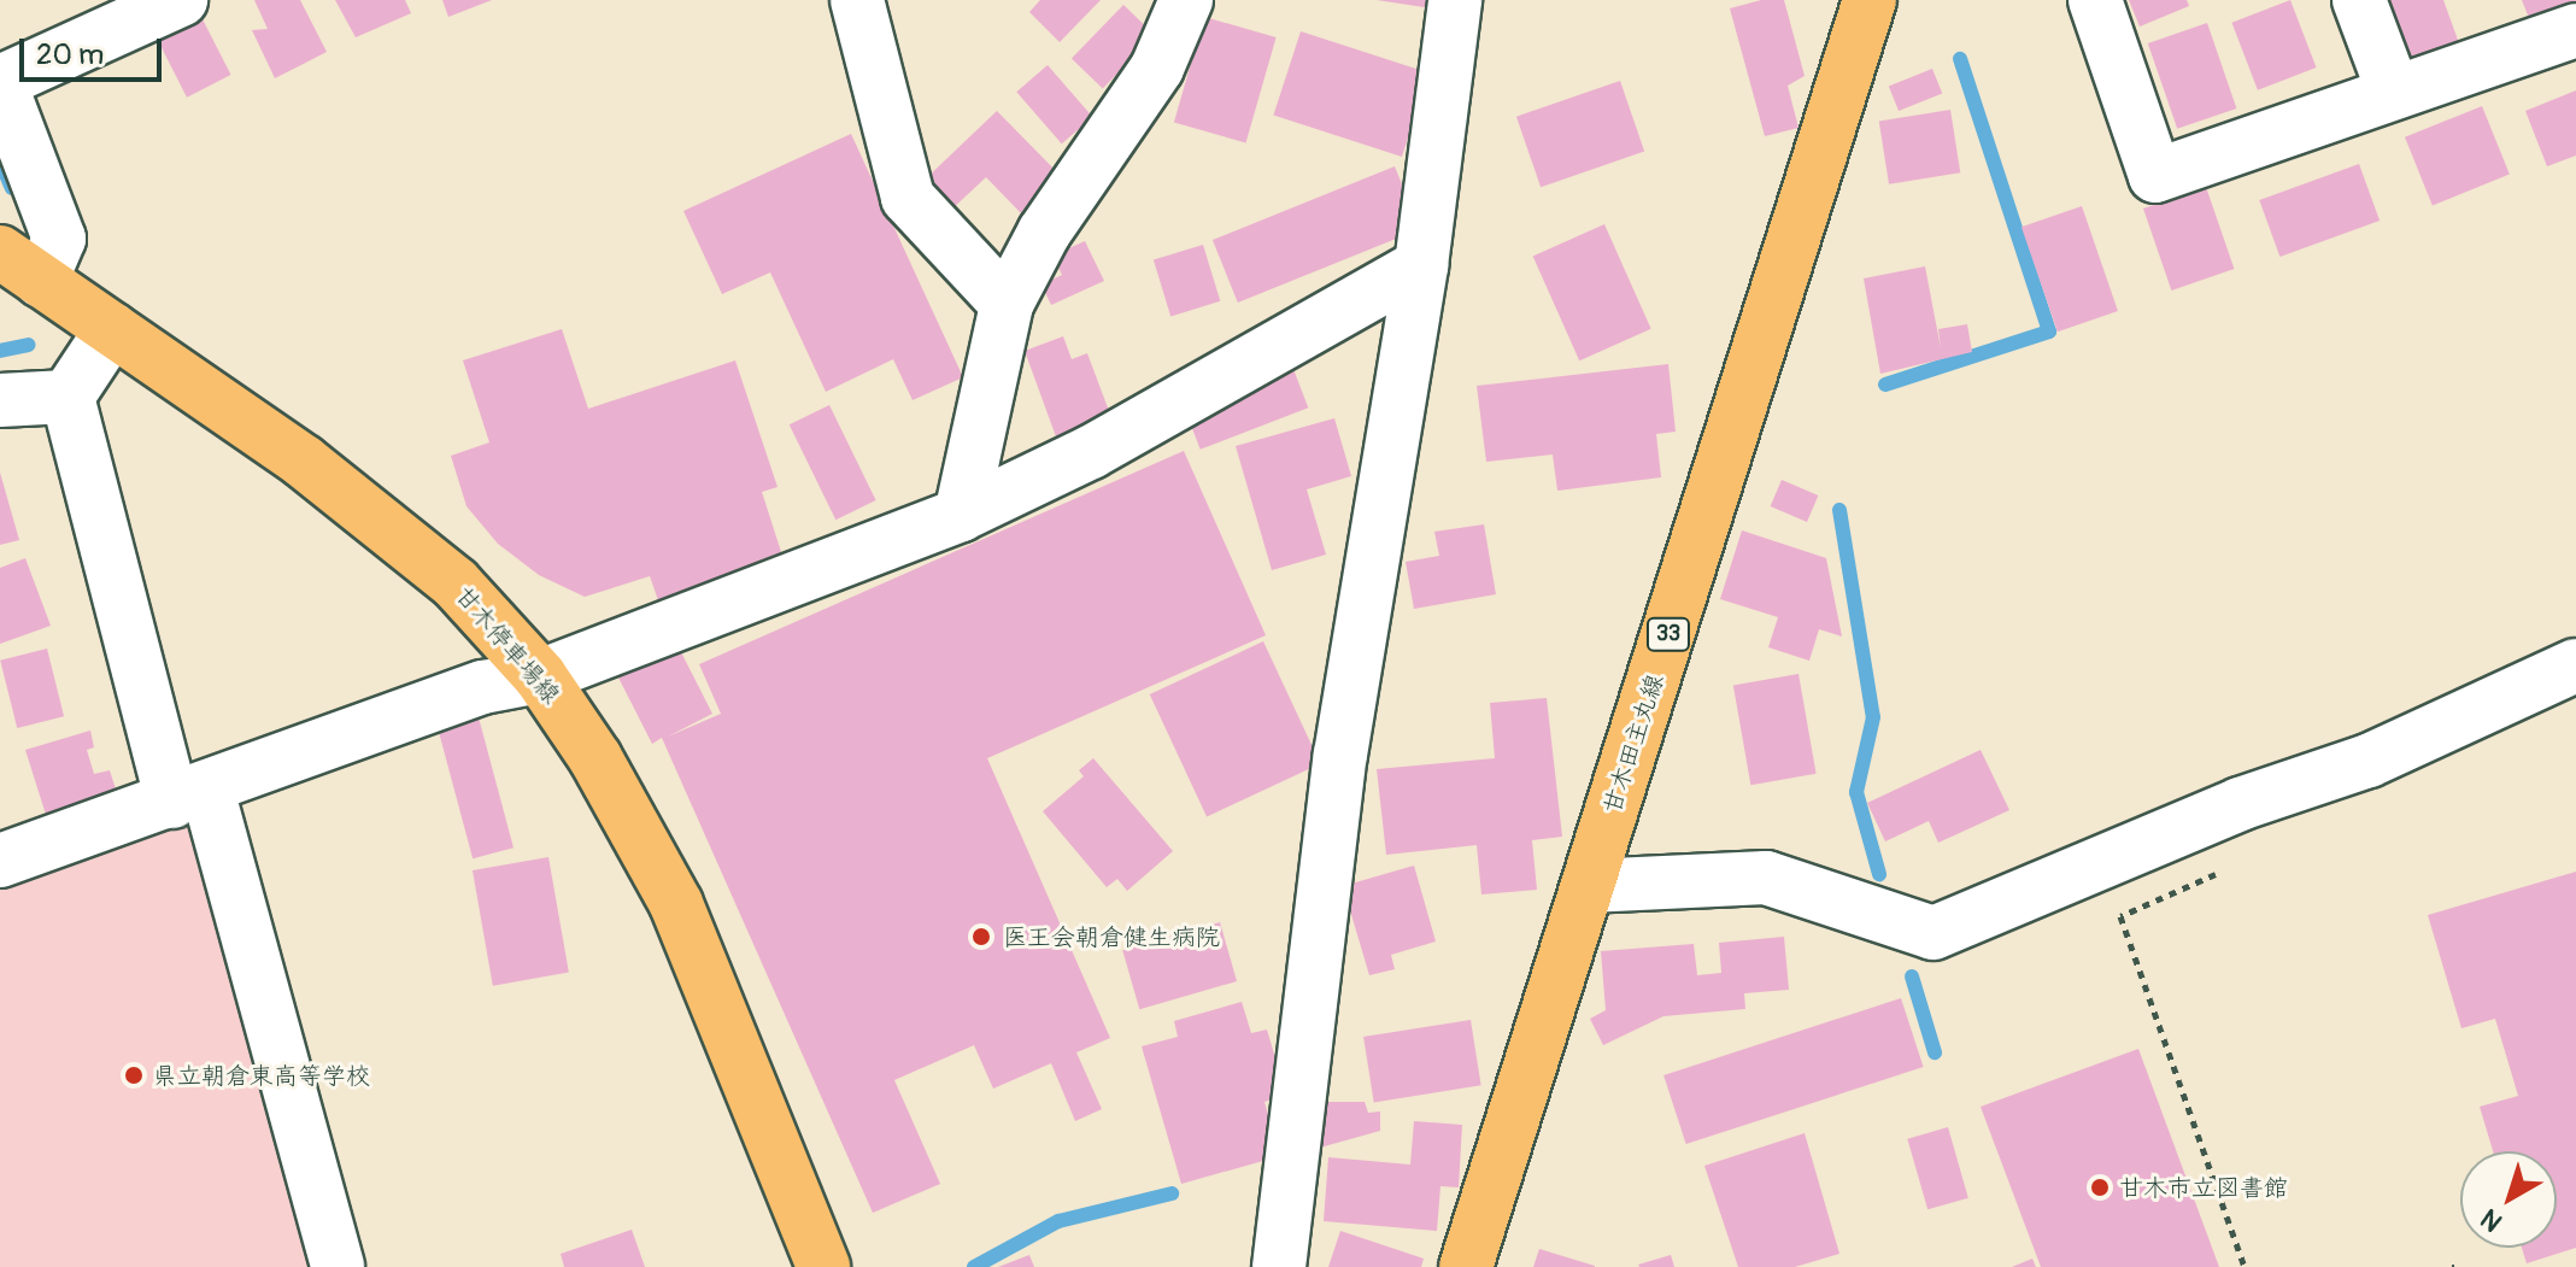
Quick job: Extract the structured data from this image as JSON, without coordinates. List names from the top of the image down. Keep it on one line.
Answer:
{"streets":{"main road":["33","甘木停車場線","甘木田主丸線"]},"places":["医王会朝倉健生病院","県立朝倉東高等学校","甘木市立図書館"],"scale_bar":"20 m","north":"bottom left"}
